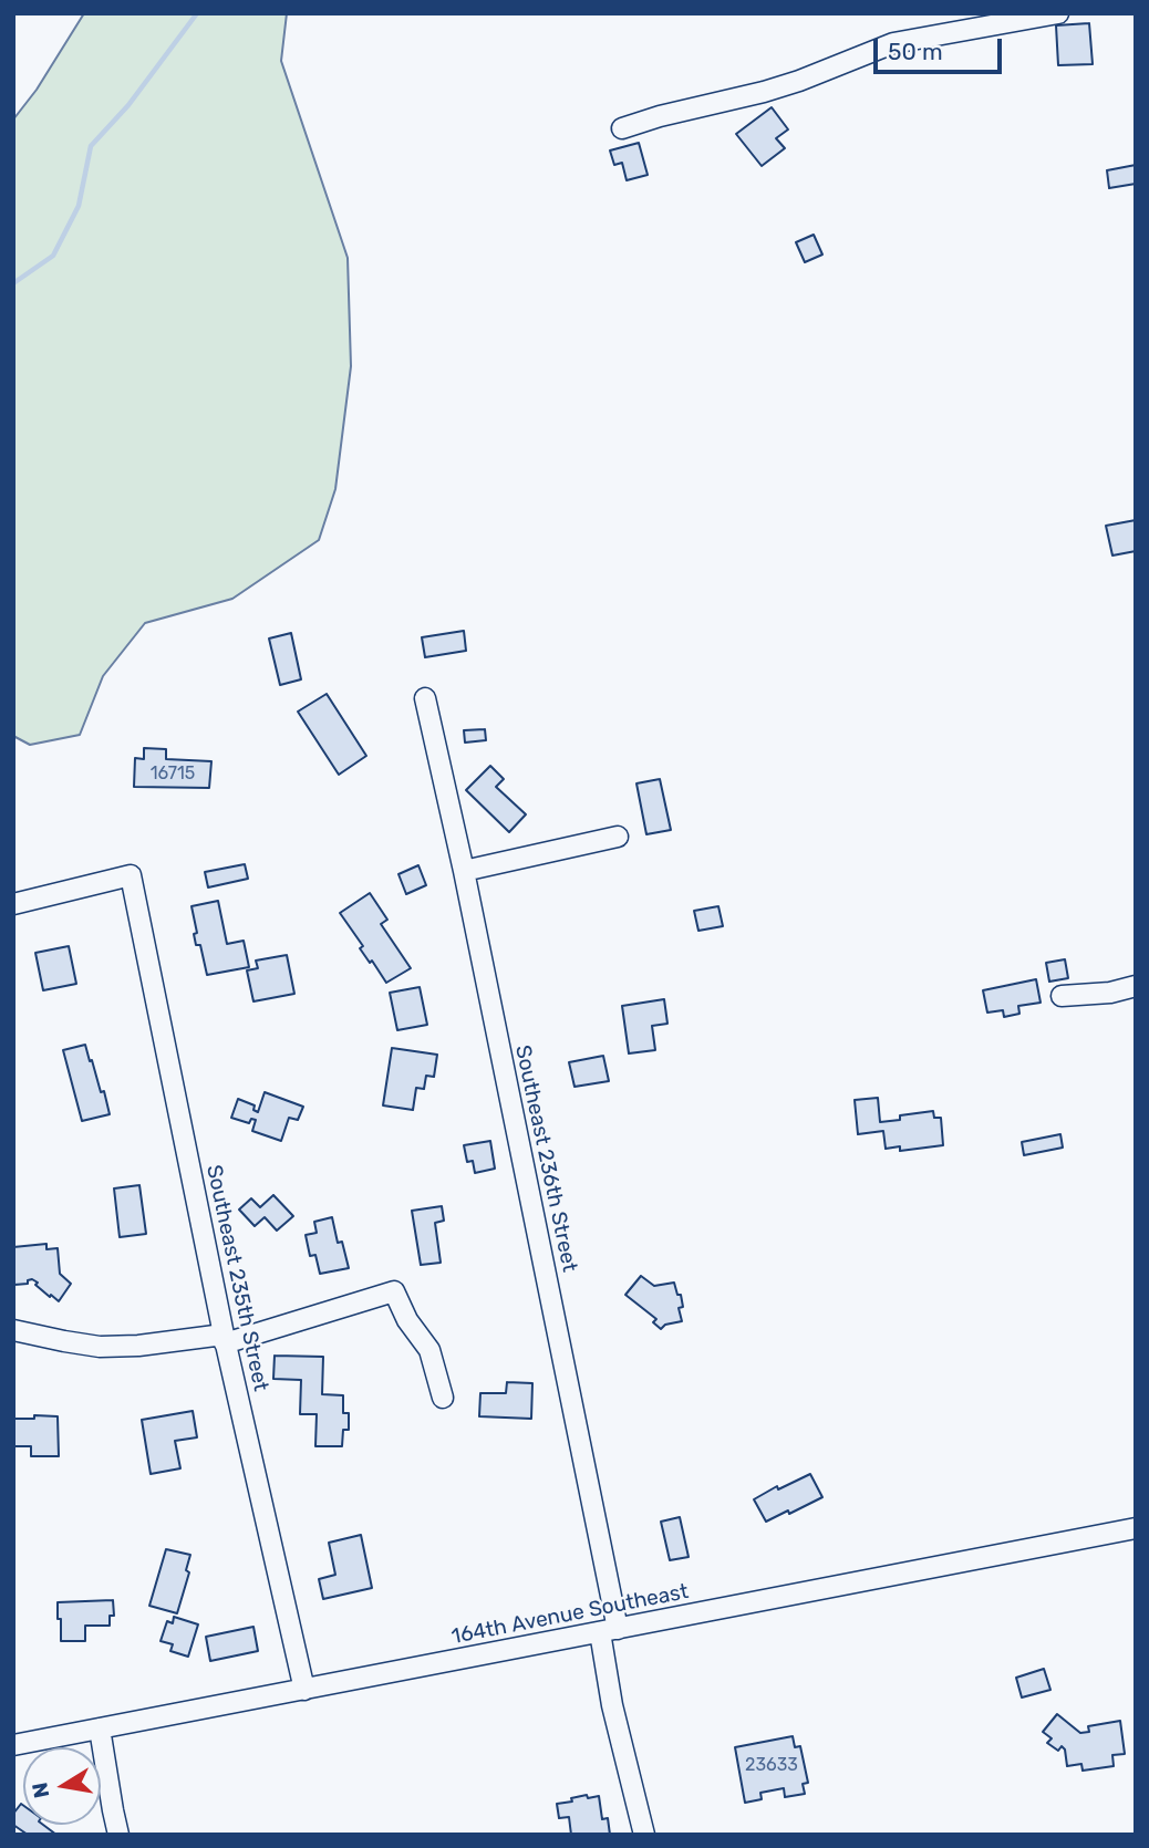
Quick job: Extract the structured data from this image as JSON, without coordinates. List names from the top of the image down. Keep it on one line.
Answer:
{"streets":{"street":["Southeast 236th Street","Southeast 235th Street","164th Avenue Southeast"]},"crossings":[["Southeast 236th Street","164th Avenue Southeast"],["Southeast 235th Street","164th Avenue Southeast"]],"house_numbers":["16715","23633"],"scale_bar":"50 m","north":"left"}
